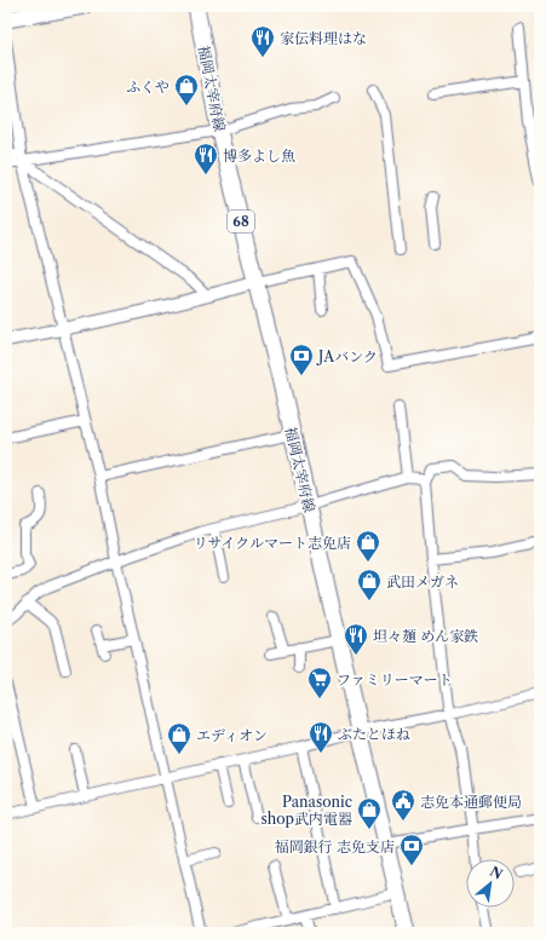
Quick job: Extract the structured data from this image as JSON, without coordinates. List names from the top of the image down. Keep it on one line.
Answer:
{"streets":{"main road":["福岡太宰府線","68"]},"places":{"restaurant":["家伝料理はな","博多よし魚","坦々麺 めん家鉄","ぶたとほね"],"shop":["ふくや","リサイクルマート志免店","武田メガネ","エディオン","Panasonic shop武内電器"],"bank":["JAバンク","福岡銀行 志免支店"],"supermarket":["ファミリーマート"],"public building":["志免本通郵便局"]},"north":"top right"}
